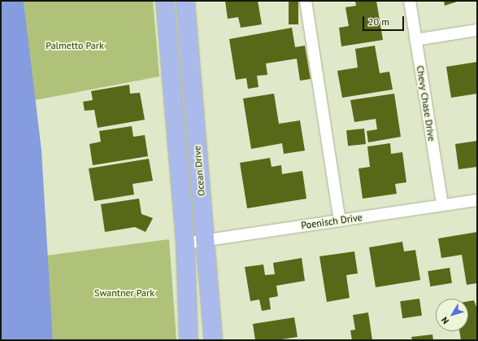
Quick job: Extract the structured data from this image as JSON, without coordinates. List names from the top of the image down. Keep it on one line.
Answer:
{"streets":{"main road":["Ocean Drive"],"street":["Chevy Chase Drive","Poenisch Drive"]},"crossings":[["Chevy Chase Drive","Poenisch Drive"],["Ocean Drive","Poenisch Drive"]],"parks":["Palmetto Park","Swantner Park"],"scale_bar":"20 m","north":"bottom left"}
